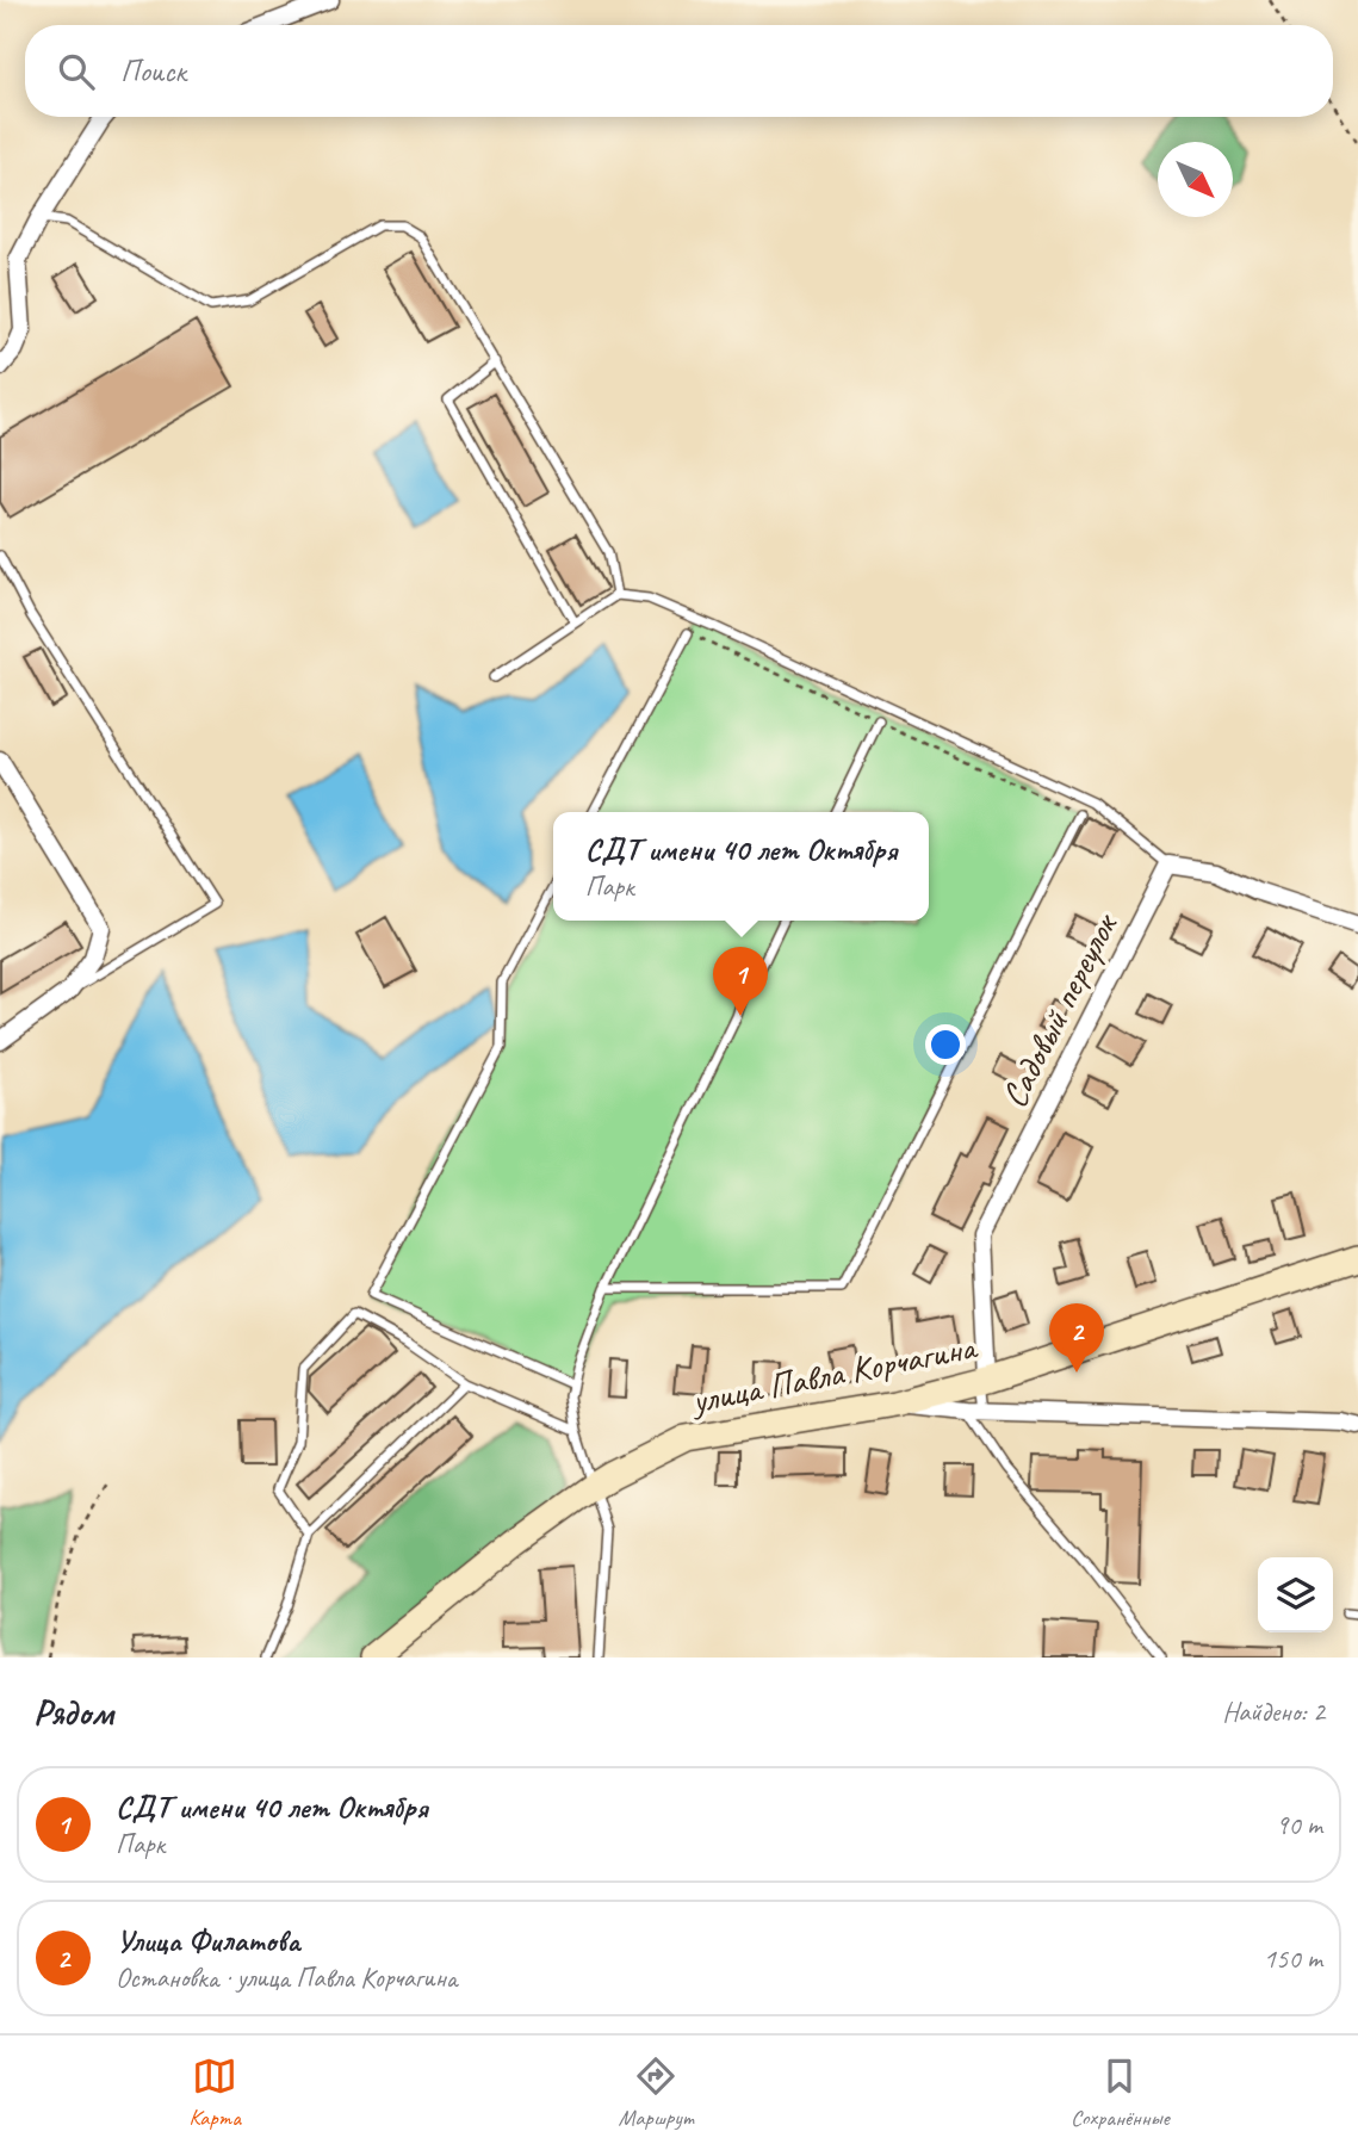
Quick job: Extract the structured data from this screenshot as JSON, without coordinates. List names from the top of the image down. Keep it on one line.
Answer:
{"streets":{"main road":["улица Павла Корчагина"],"street":["Садовый переулок"]},"crossings":[["Садовый переулок","улица Павла Корчагина"]],"north":"bottom right","page":{"search":"Поиск","popup":["СДТ имени 40 лет Октября","Парк"],"pins":["1","2"],"heading":["Рядом","Найдено: 2"],"list":[{"mark":"1","name":"СДТ имени 40 лет Октября","note":"Парк","value":"90 m"},{"mark":"2","name":"Улица Филатова","note":"Остановка · улица Павла Корчагина","value":"150 m"}],"nav":["Карта","Маршрут","Сохранённые"]}}
